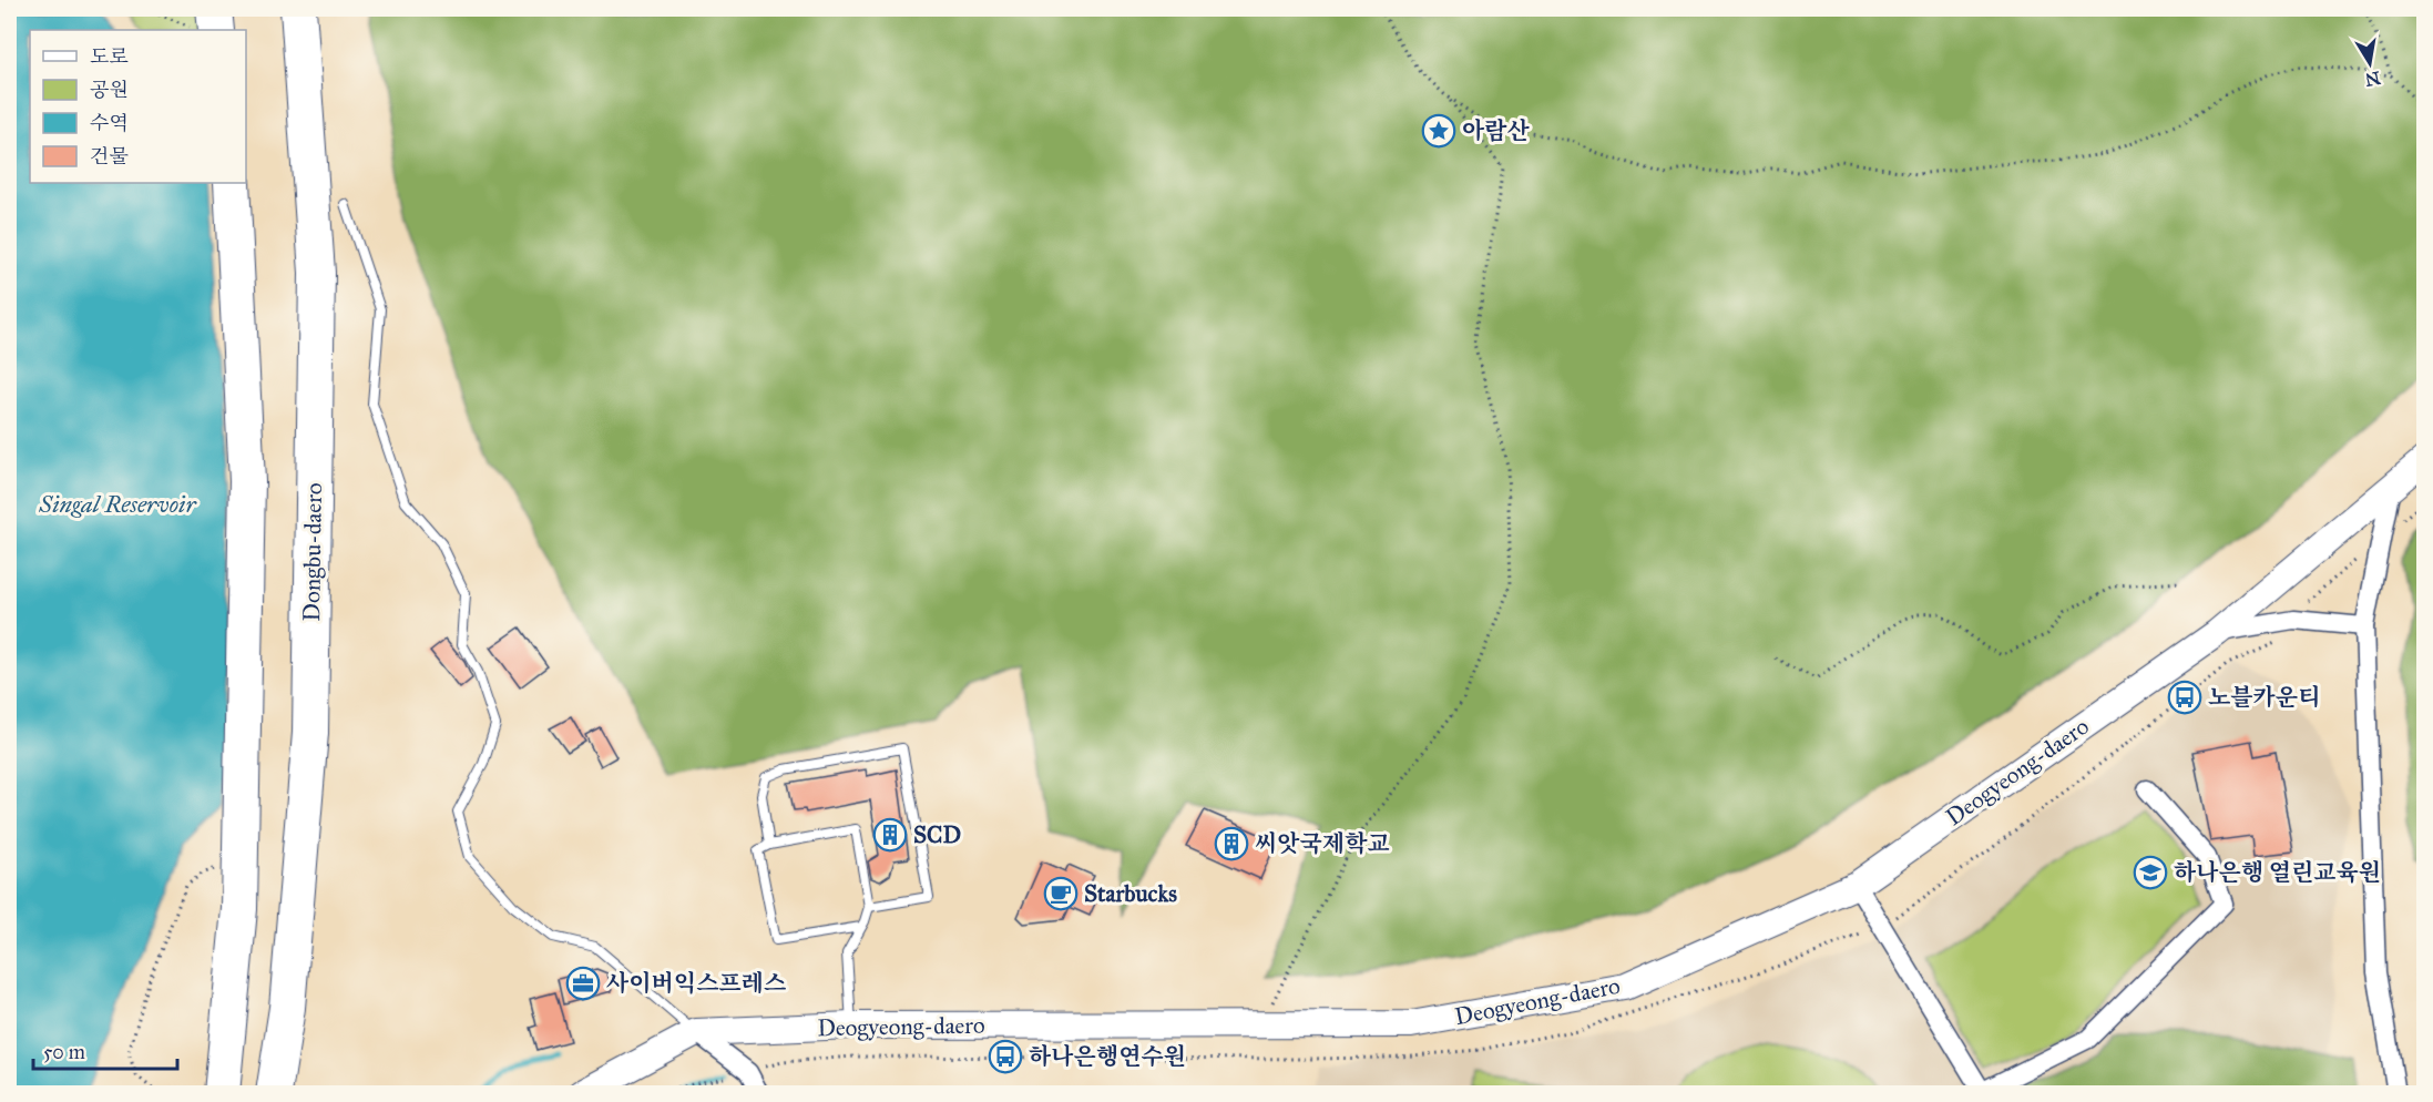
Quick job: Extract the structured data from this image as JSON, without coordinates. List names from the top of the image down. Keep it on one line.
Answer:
{"streets":{"highway":["Dongbu-daero"],"main road":["Deogyeong-daero"]},"water":["Singal Reservoir"],"places":{"place":["아람산"],"bus stop":["노블카운티","하나은행연수원"],"building":["SCD","씨앗국제학교"],"school or university":["하나은행 열린교육원"],"cafe":["Starbucks"],"office":["사이버익스프레스"]},"legend":["도로","공원","수역","건물"],"scale_bar":"50 m","north":"bottom"}
